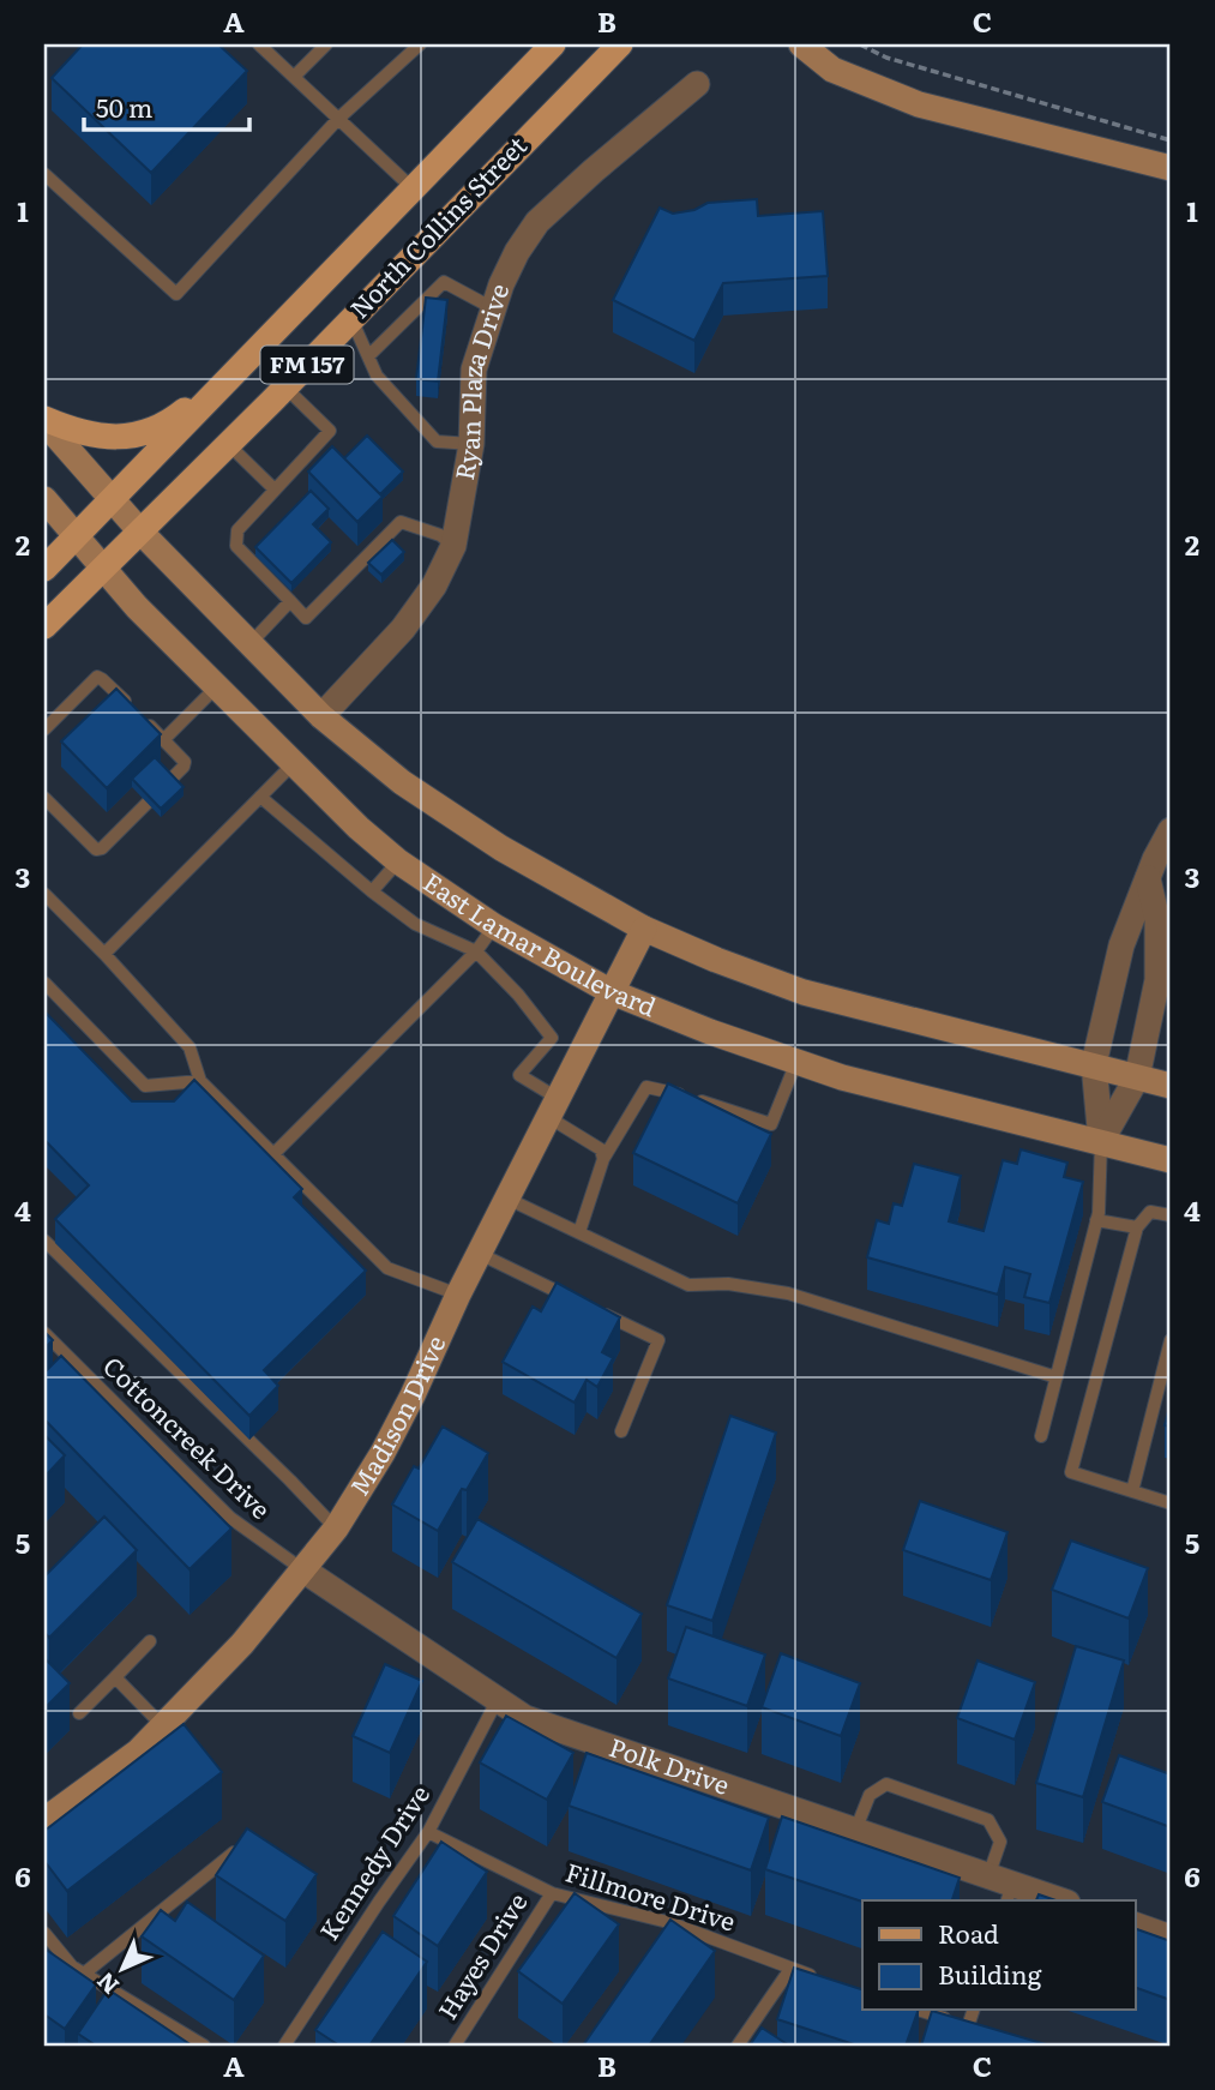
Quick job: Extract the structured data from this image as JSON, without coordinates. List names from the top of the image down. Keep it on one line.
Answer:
{"streets":{"main road":["North Collins Street","FM 157","East Lamar Boulevard","Madison Drive"],"street":["Ryan Plaza Drive","Polk Drive"],"lane":["Cottoncreek Drive","Kennedy Drive","Fillmore Drive","Hayes Drive"]},"crossings":[["North Collins Street","East Lamar Boulevard"],["East Lamar Boulevard","Madison Drive"],["Madison Drive","Cottoncreek Drive"],["Madison Drive","Polk Drive"],["Cottoncreek Drive","Polk Drive"],["Polk Drive","Kennedy Drive"],["Kennedy Drive","Fillmore Drive"],["Fillmore Drive","Hayes Drive"]],"legend":["Road","Building"],"scale_bar":"50 m","north":"bottom left","grid":{"columns":["A","B","C"],"rows":["1","2","3","4","5","6"]}}
